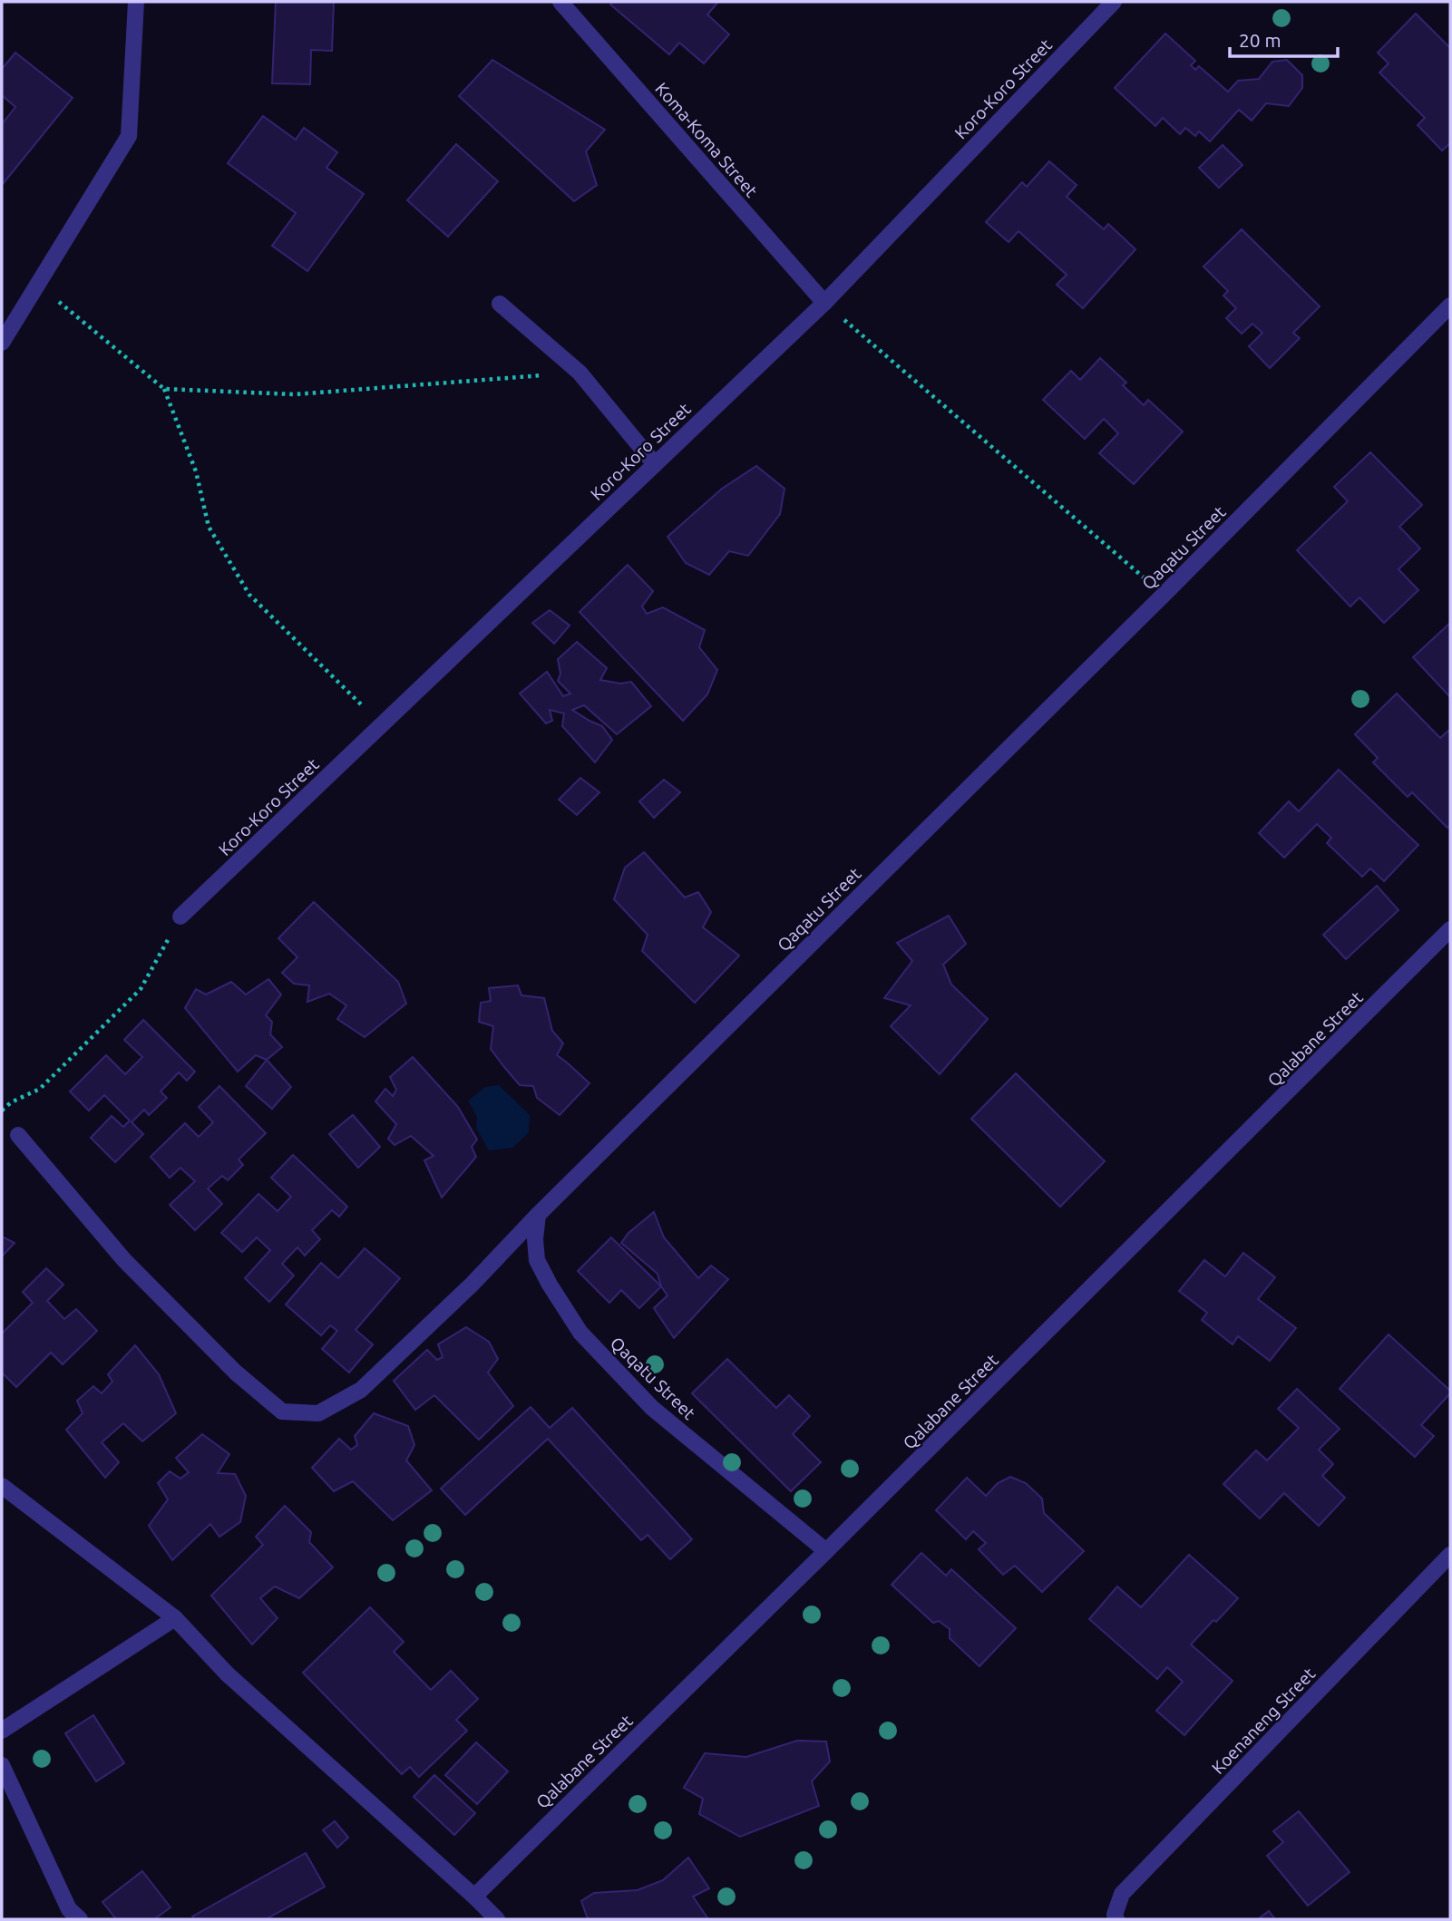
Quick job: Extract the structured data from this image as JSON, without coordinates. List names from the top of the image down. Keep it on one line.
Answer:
{"streets":{"street":["Koro-Koro Street","Koma-Koma Street","Qaqatu Street","Qalabane Street","Koenaneng Street"]},"crossings":[["Koro-Koro Street","Koma-Koma Street"],["Qaqatu Street","Qalabane Street"]],"scale_bar":"20 m"}
